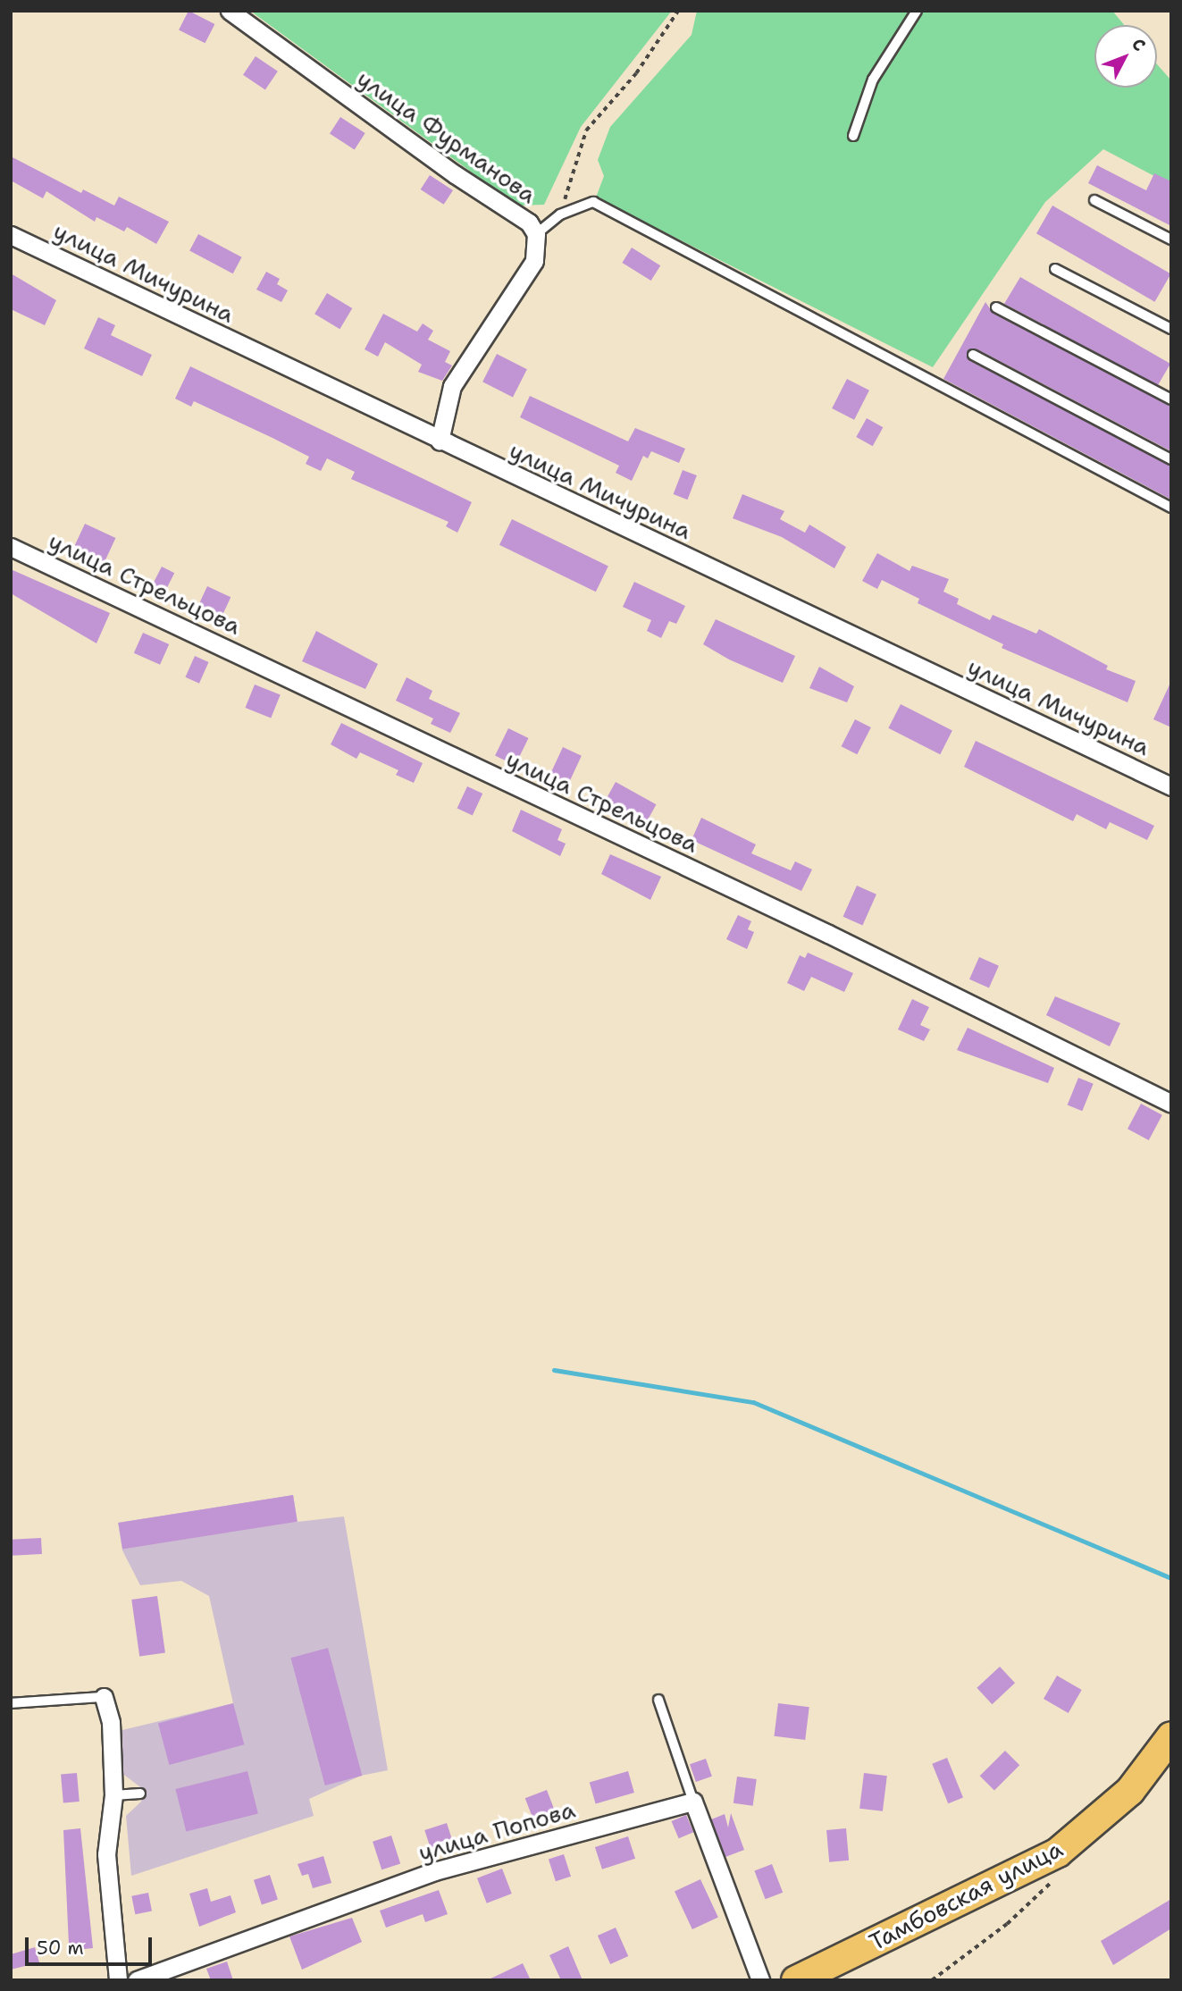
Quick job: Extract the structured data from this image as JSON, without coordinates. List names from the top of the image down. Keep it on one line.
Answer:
{"streets":{"main road":["Тамбовская улица"],"street":["улица Фурманова","улица Мичурина","улица Стрельцова","улица Попова"]},"crossings":[["улица Фурманова","улица Мичурина"]],"scale_bar":"50 m","north":"top right"}
